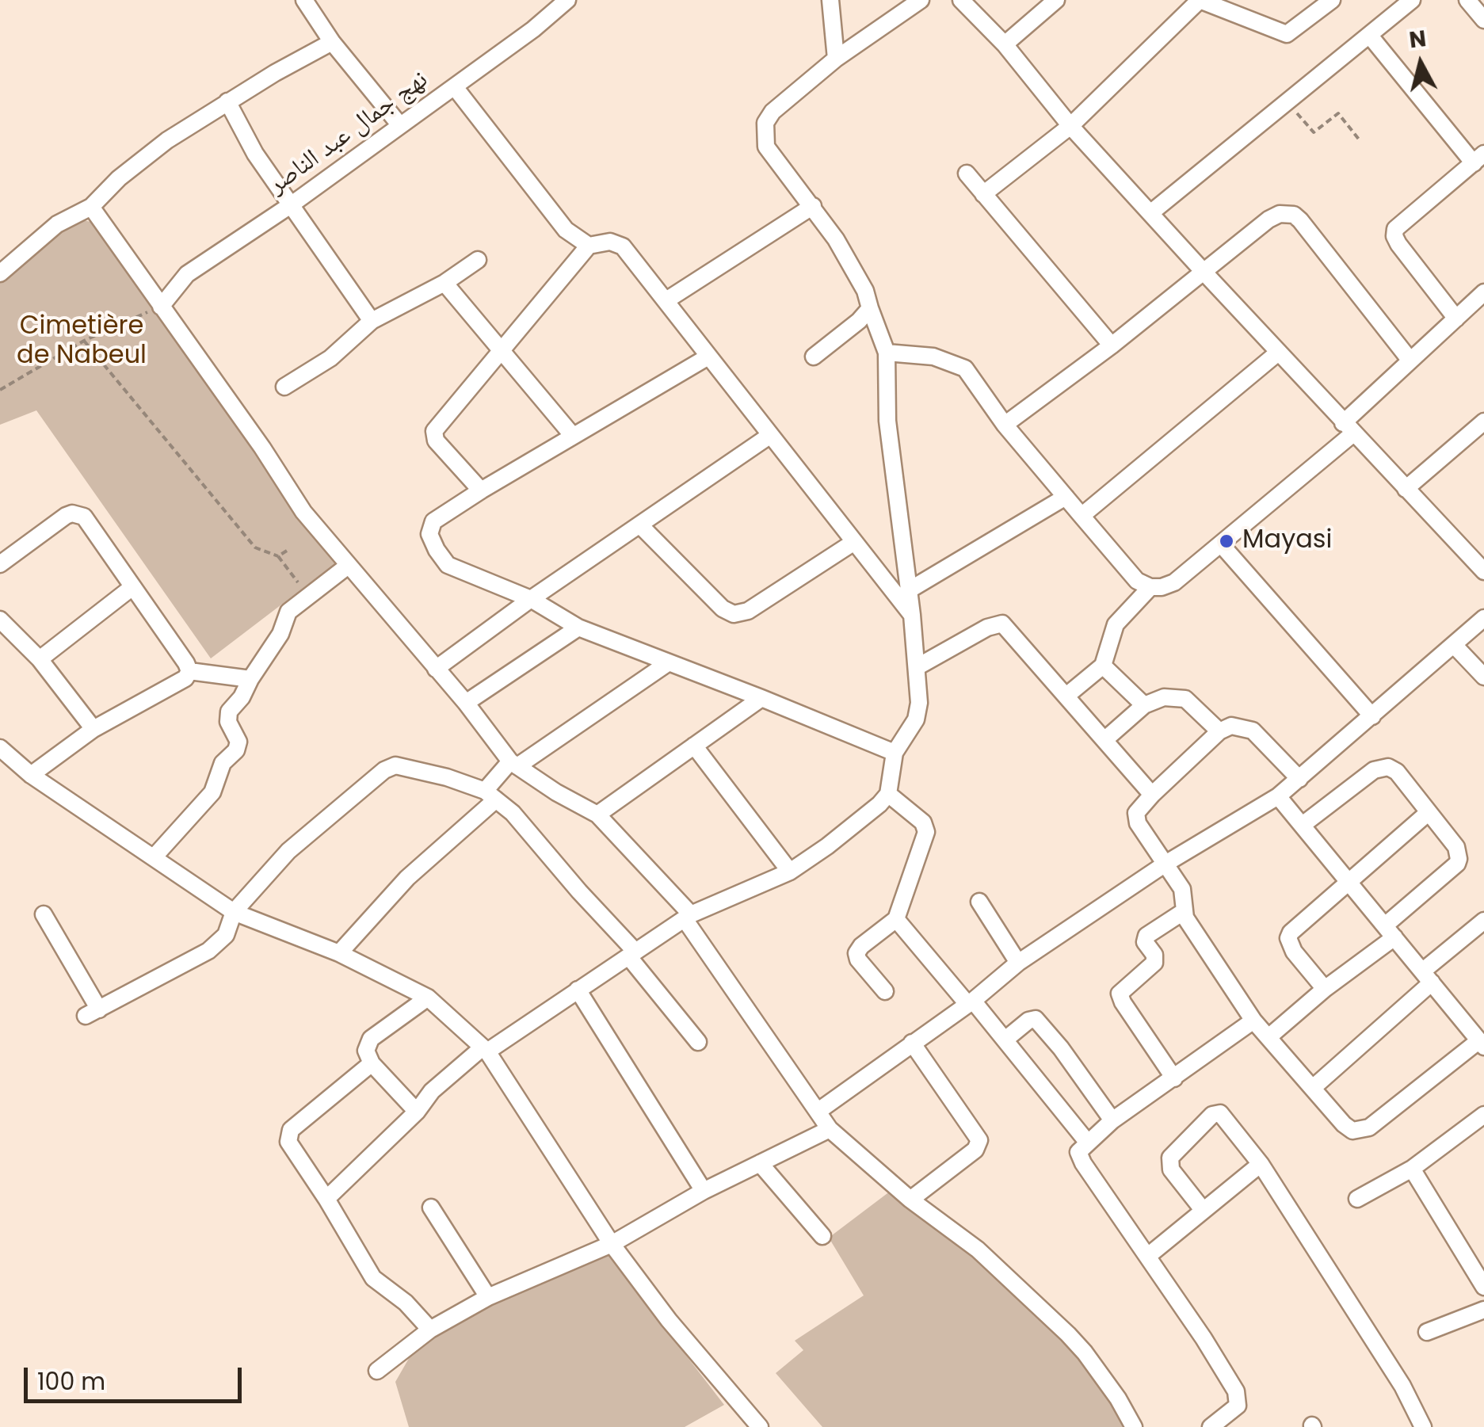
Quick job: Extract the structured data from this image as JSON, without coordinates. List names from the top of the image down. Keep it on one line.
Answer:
{"streets":{"street":["نهج جمال عبد الناصر"]},"parks":["Cimetière de Nabeul"],"places":["Mayasi"],"scale_bar":"100 m","north":"top"}
